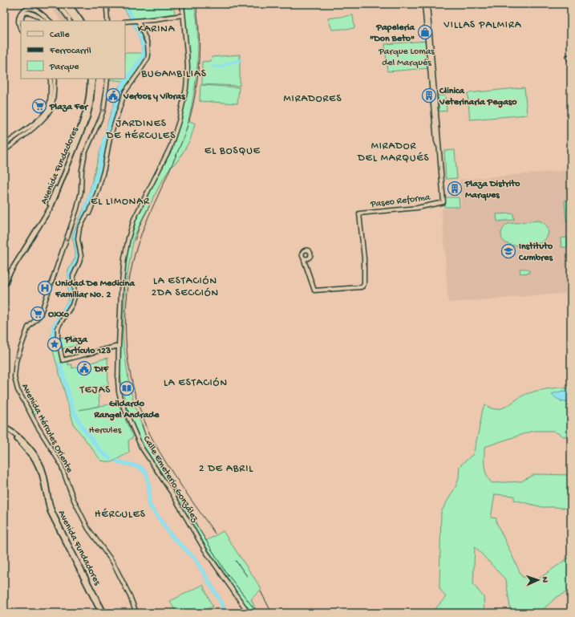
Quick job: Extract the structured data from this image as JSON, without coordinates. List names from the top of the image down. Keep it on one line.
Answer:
{"streets":{"main road":["Avenida Fundadores"],"street":["Paseo Reforma","Avenida Hércules Oriente","Calle Emeterio González"]},"one_way":["Avenida Hércules Oriente"],"districts":["VILLAS PALMIRA","KARINA","BUGAMBILIAS","MIRADORES","JARDINES DE HÉRCULES","MIRADOR DEL MARQUÉS","EL BOSQUE","EL LIMONAR","LA ESTACIÓN 2DA SECCIÓN","LA ESTACIÓN","TEJAS","2 DE ABRIL","HÉRCULES"],"parks":["Parque Lomas del Marqués","Hercules"],"places":{"shop":["Papeleria \"Don Beto\""],"public building":["Verbos y Vibras","DIF"],"building":["Clinica Veterinaria Pegaso","Plaza Distrito Marques"],"supermarket":["Plaza Fer","Oxxo"],"school or university":["Instituto Cumbres"],"hospital":["Unidad De Medicina Familiar No. 2"],"place":["Plaza Artículo 123"],"library":["Gildardo Rangel Andrade"]},"legend":["Calle","Ferrocarril","Parque"],"north":"right"}
